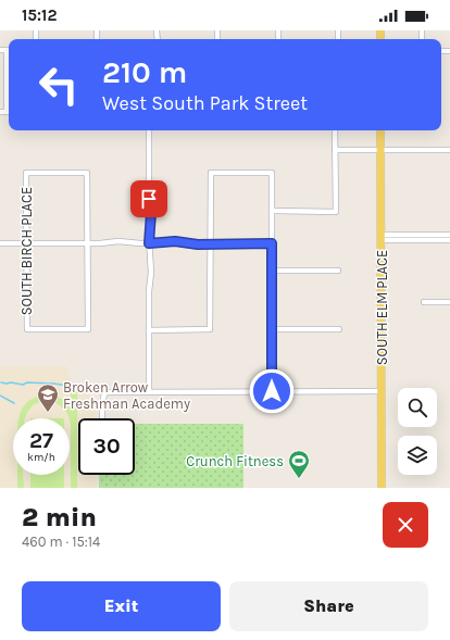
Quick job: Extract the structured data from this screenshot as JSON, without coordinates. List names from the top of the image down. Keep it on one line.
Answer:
{"streets":{"main road":["SOUTH ELM PLACE"],"street":["SOUTH BIRCH PLACE"]},"places":{"school or university":["Broken Arrow Freshman Academy"],"sports":["Crunch Fitness"]},"page":{"status":"15:12","turn":["210 m","West South Park Street"],"speed":"27 km/h","limit":"30","heading":["2 min","460 m · 15:14"],"buttons":["Exit","Share"]}}
